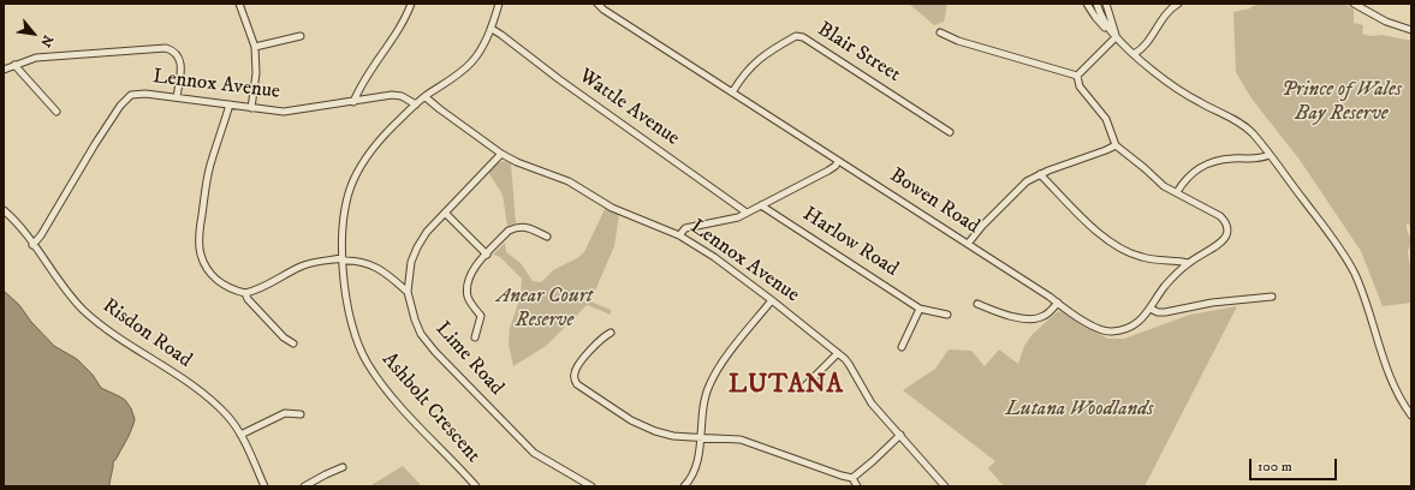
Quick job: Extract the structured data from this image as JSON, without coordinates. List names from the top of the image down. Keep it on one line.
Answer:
{"streets":{"street":["Blair Street","Lennox Avenue","Wattle Avenue","Bowen Road","Harlow Road","Risdon Road","Lime Road","Ashbolt Crescent"]},"crossings":[["Blair Street","Bowen Road"],["Lennox Avenue","Risdon Road"],["Lennox Avenue","Lime Road"],["Lennox Avenue","Ashbolt Crescent"],["Wattle Avenue","Ashbolt Crescent"]],"districts":["LUTANA"],"parks":["Prince of Wales Bay Reserve","Anear Court Reserve","Lutana Woodlands"],"scale_bar":"100 m","north":"bottom right"}
